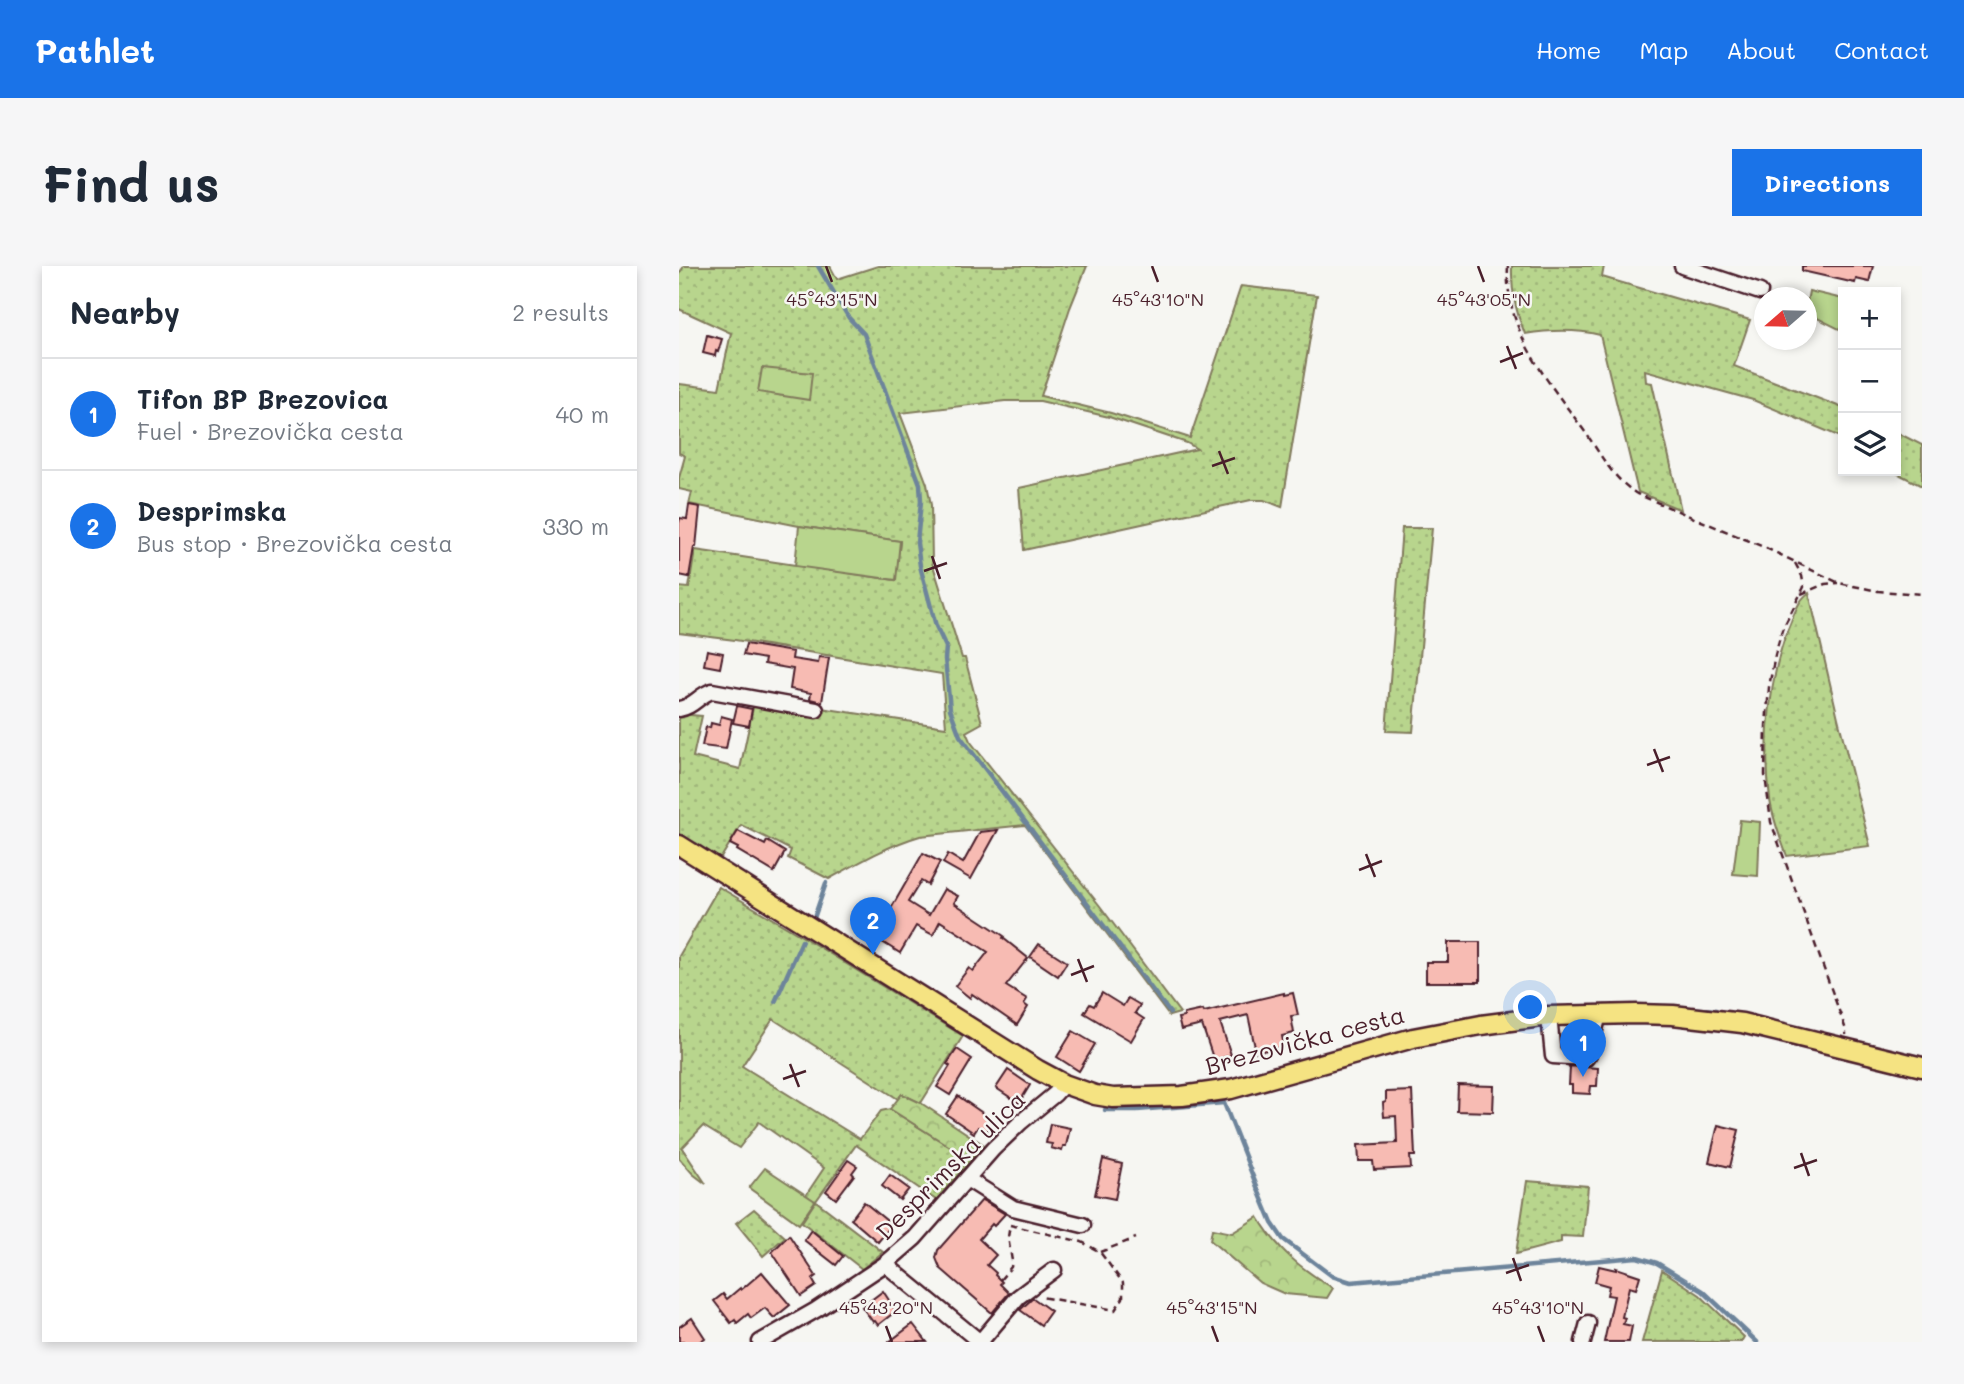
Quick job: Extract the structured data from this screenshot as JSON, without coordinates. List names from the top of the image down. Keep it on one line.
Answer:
{"streets":{"main road":["Brezovička cesta"],"street":["Desprimska ulica"]},"crossings":[["Brezovička cesta","Desprimska ulica"]],"north":"left","page":{"header":"Pathlet","nav":["Home","Map","About","Contact"],"buttons":"Directions","title":"Find us","heading":["Nearby","2 results"],"map_buttons":["+","−"],"list":[{"mark":"1","name":"Tifon BP Brezovica","note":"Fuel · Brezovička cesta","value":"40 m"},{"mark":"2","name":"Desprimska","note":"Bus stop · Brezovička cesta","value":"330 m"}],"pins":["2","1"]},"coordinates":["45°43'15\"N","45°43'10\"N","45°43'05\"N","45°43'20\"N"]}
